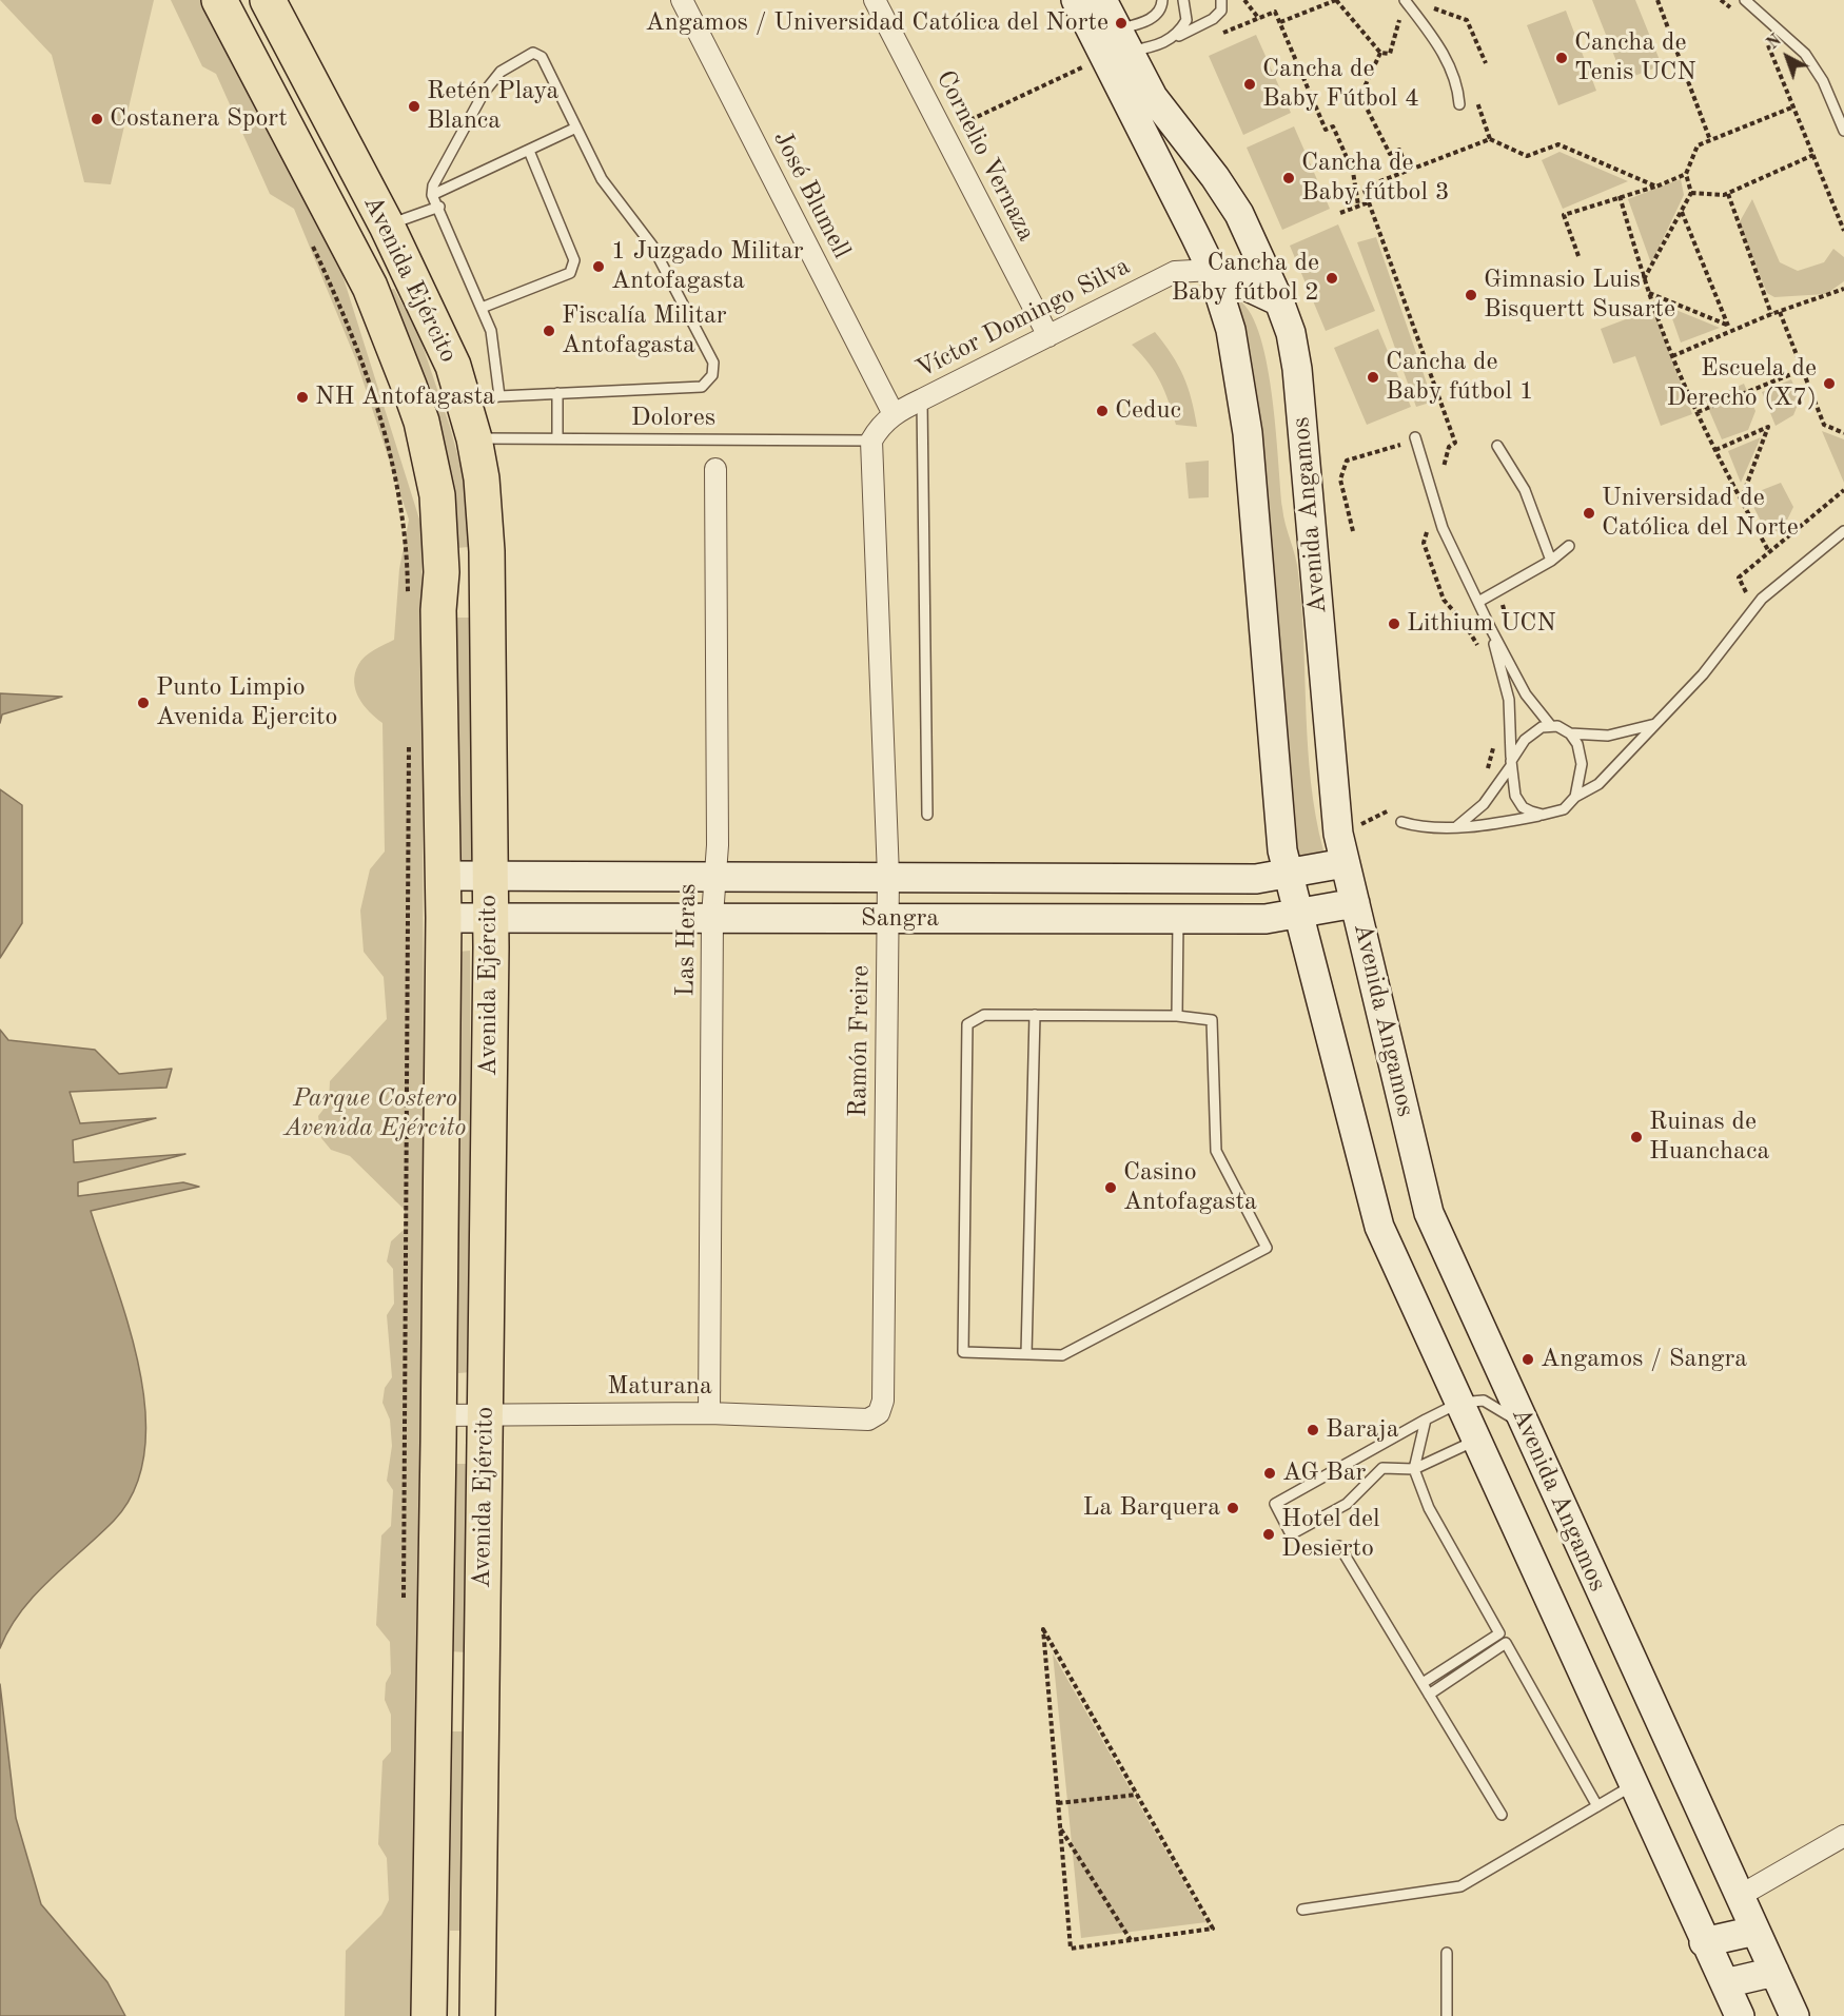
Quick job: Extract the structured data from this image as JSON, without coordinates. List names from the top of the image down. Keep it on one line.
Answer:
{"streets":{"highway":["Avenida Ejército"],"main road":["Avenida Angamos","Sangra"],"street":["Cornelio Vernaza","José Blumell","Víctor Domingo Silva","Las Heras","Ramón Freire","Maturana"],"lane":["Dolores"]},"crossings":[["Cornelio Vernaza","Víctor Domingo Silva"],["José Blumell","Víctor Domingo Silva"],["Avenida Ejército","Dolores"],["Avenida Ejército","Sangra"],["Avenida Ejército","Maturana"],["Víctor Domingo Silva","Dolores"],["Víctor Domingo Silva","Avenida Angamos"],["Víctor Domingo Silva","Ramón Freire"],["Dolores","Ramón Freire"],["Avenida Angamos","Sangra"],["Sangra","Las Heras"],["Sangra","Ramón Freire"],["Las Heras","Maturana"],["Ramón Freire","Maturana"]],"parks":["Parque Costero Avenida Ejército"],"places":["Angamos / Universidad Católica del Norte","Cancha de Tenis UCN","Cancha de Baby Fútbol 4","Retén Playa Blanca","Costanera Sport","Cancha de Baby fútbol 3","1 Juzgado Militar Antofagasta","Cancha de Baby fútbol 2","Gimnasio Luis Bisquertt Susarte","Fiscalía Militar Antofagasta","Cancha de Baby fútbol 1","Escuela de Derecho (X7)","NH Antofagasta","Ceduc","Universidad de Católica del Norte","Lithium UCN","Punto Limpio Avenida Ejercito","Ruinas de Huanchaca","Casino Antofagasta","Angamos / Sangra","Baraja","AG Bar","La Barquera","Hotel del Desierto"],"north":"top left"}
